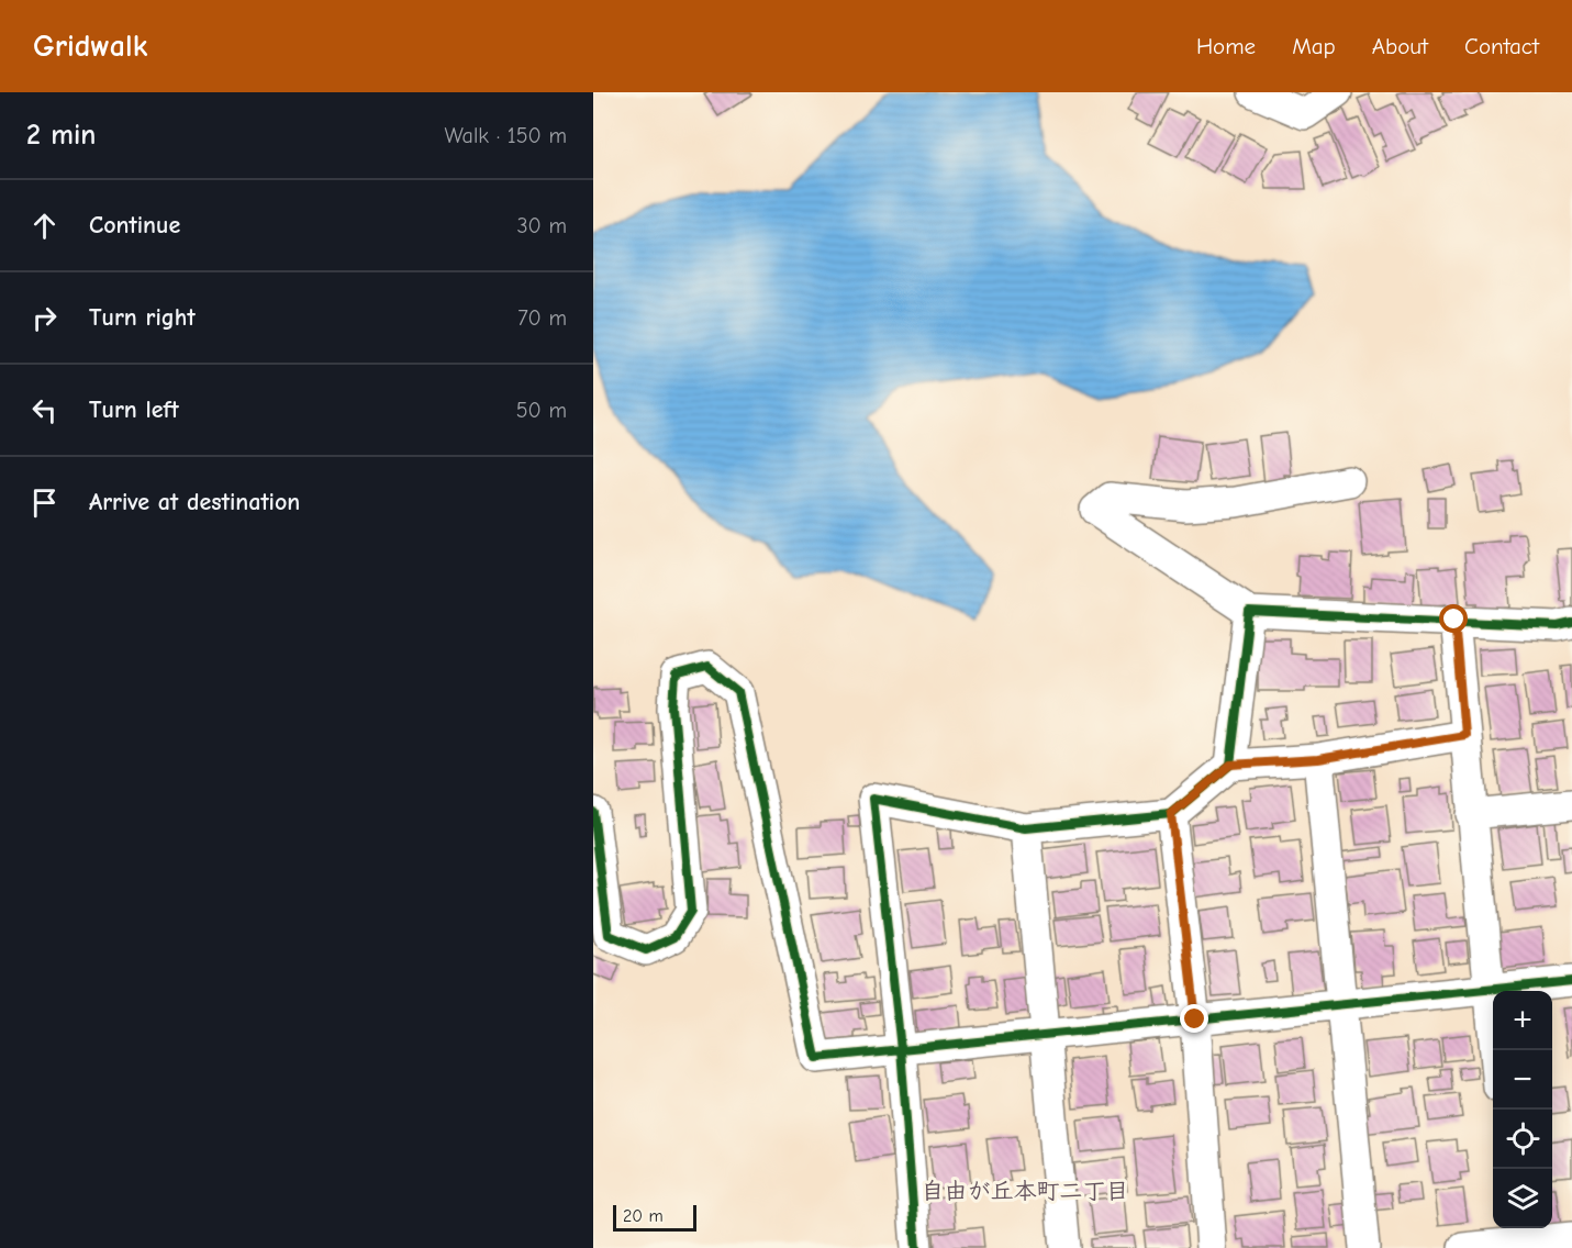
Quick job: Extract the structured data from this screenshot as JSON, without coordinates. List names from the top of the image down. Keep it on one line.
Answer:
{"districts":["自由が丘本町二丁目"],"scale_bar":"20 m","page":{"header":"Gridwalk","nav":["Home","Map","About","Contact"],"heading":["2 min","Walk · 150 m"],"list":[["Continue","30 m"],["Turn right","70 m"],["Turn left","50 m"],"Arrive at destination"],"map_buttons":["+","−"],"scale":"20 m"}}
